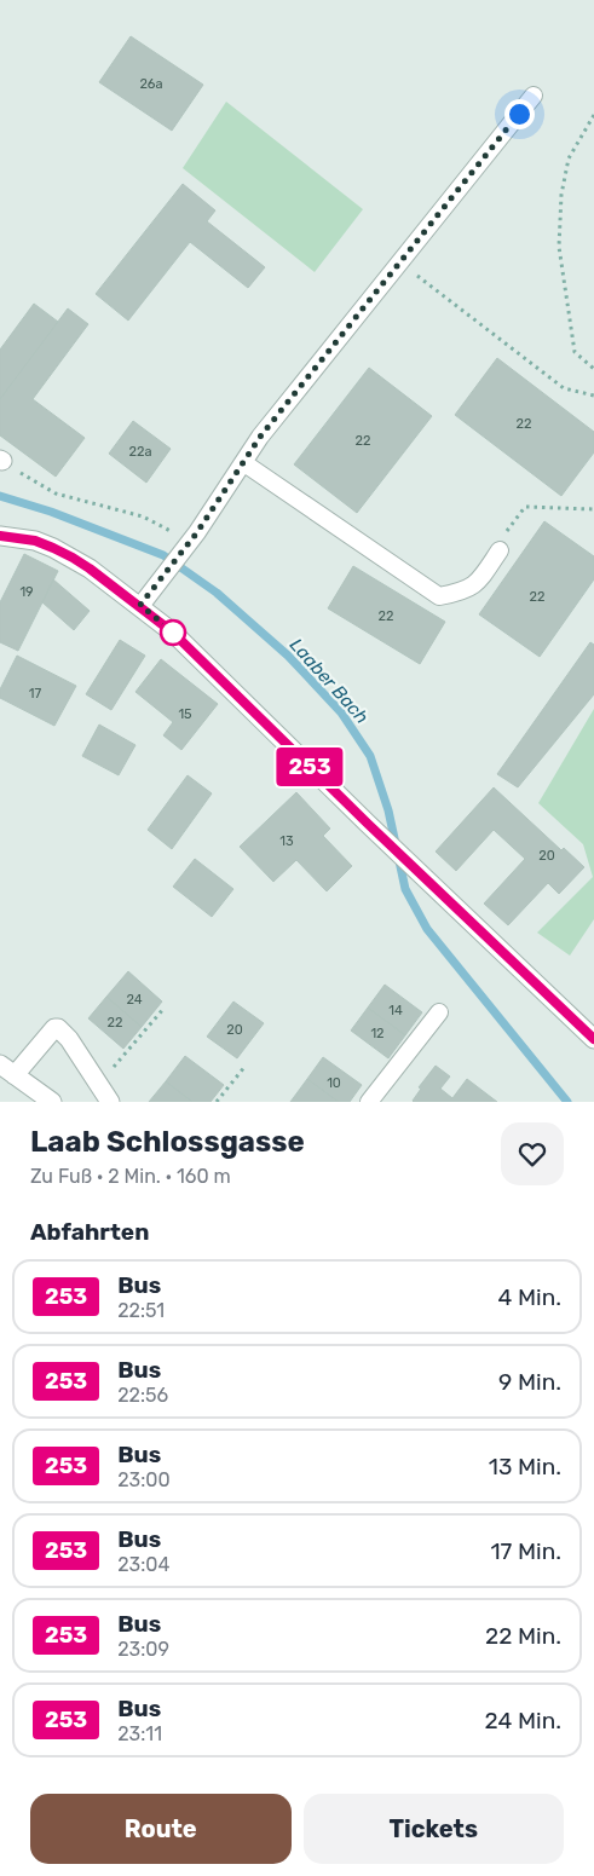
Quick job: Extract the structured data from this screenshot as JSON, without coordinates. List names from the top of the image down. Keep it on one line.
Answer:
{"water":["Laaber Bach"],"lines":["bus line 253"],"house_numbers":["26a","22","22","22a","19","22","22","17","15","13","20","24","14","22","20","12","10"],"page":{"on_map":"253","heading":[["Laab Schlossgasse","Zu Fuß · 2 Min. · 160 m"],"Abfahrten"],"list":[{"mark":"253","name":"Bus","note":"22:51","value":"4 Min."},{"mark":"253","name":"Bus","note":"22:56","value":"9 Min."},{"mark":"253","name":"Bus","note":"23:00","value":"13 Min."},{"mark":"253","name":"Bus","note":"23:04","value":"17 Min."},{"mark":"253","name":"Bus","note":"23:09","value":"22 Min."},{"mark":"253","name":"Bus","note":"23:11","value":"24 Min."}],"buttons":["Route","Tickets"]}}
